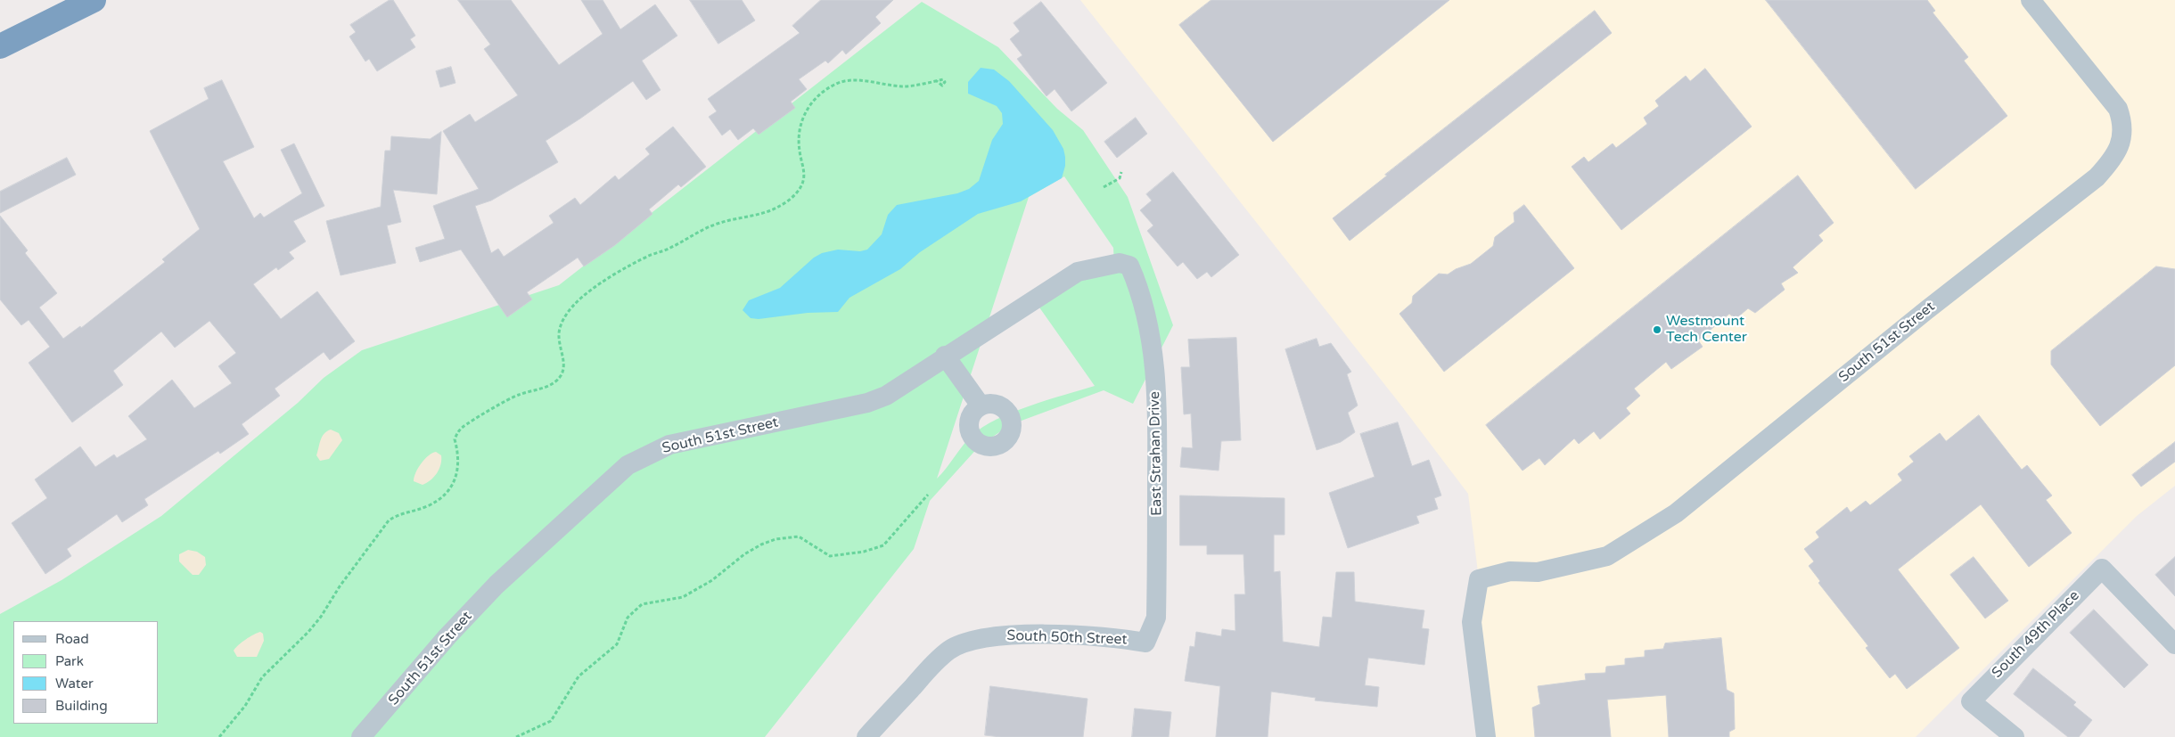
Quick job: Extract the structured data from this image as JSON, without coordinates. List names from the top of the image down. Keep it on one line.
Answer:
{"streets":{"street":["South 51st Street","East Strahan Drive","South 49th Place","South 50th Street"]},"crossings":[["South 51st Street","East Strahan Drive"],["East Strahan Drive","South 50th Street"]],"places":["Westmount Tech Center"],"legend":["Road","Park","Water","Building"]}
